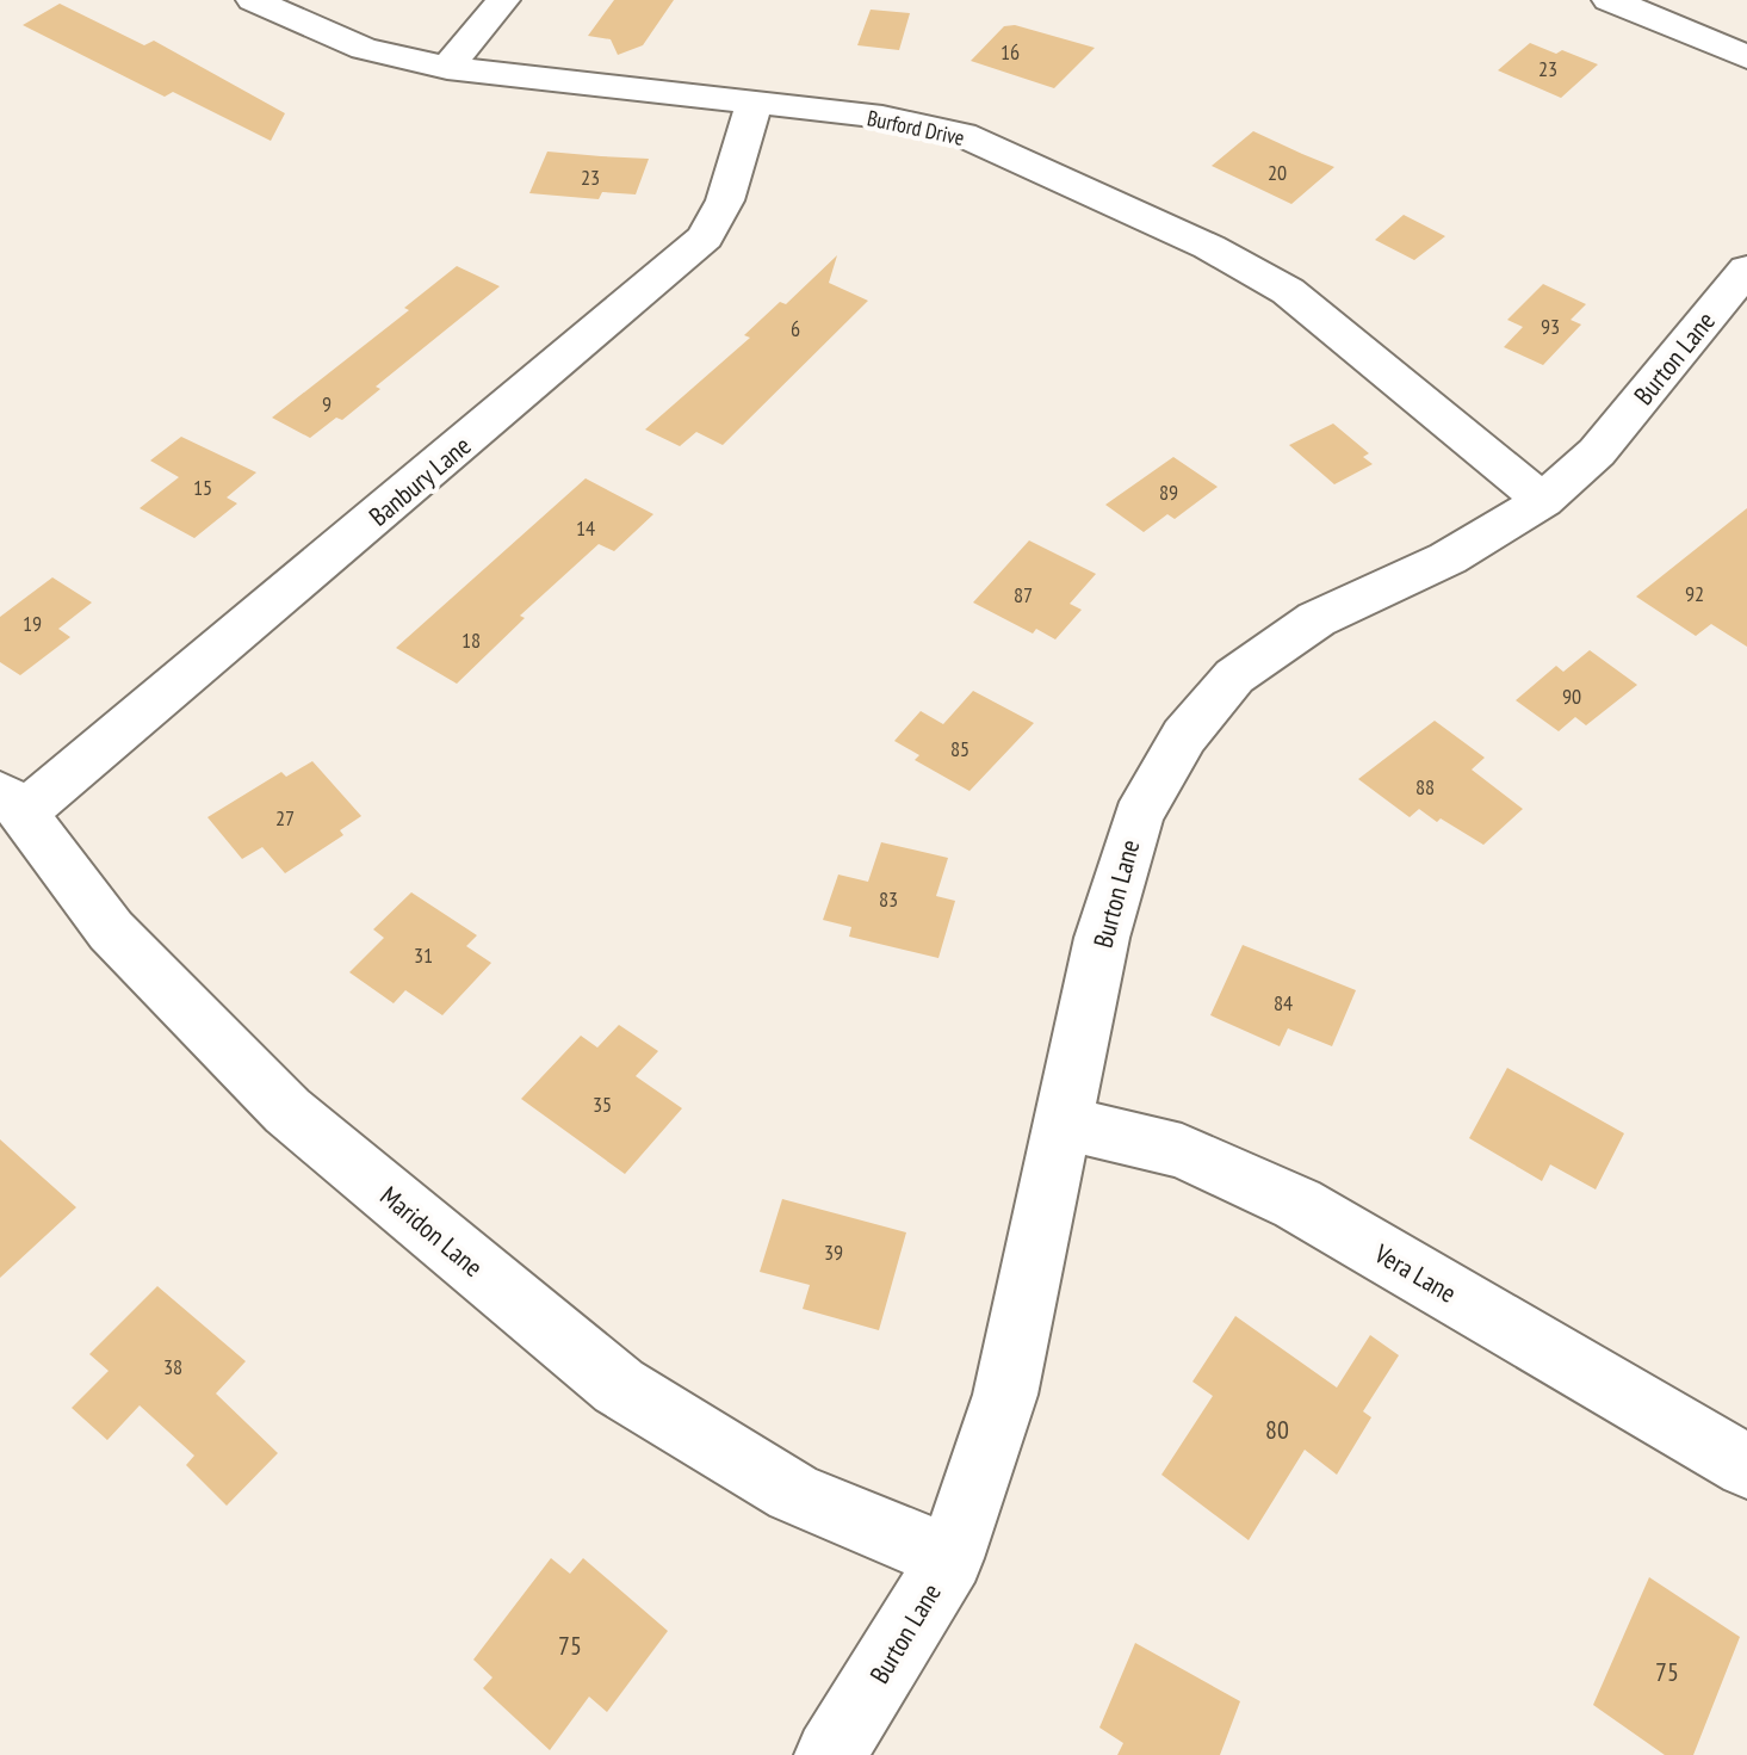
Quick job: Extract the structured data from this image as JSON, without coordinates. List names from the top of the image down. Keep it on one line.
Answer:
{"streets":{"street":["Burford Drive","Burton Lane","Banbury Lane","Maridon Lane","Vera Lane"]},"crossings":[["Burford Drive","Burton Lane"],["Burford Drive","Banbury Lane"],["Burton Lane","Maridon Lane"],["Burton Lane","Vera Lane"],["Banbury Lane","Maridon Lane"]],"house_numbers":["16","23","20","23","93","6","9","15","89","14","92","87","19","18","90","85","88","27","83","31","84","35","39","38","80","75","75"]}
